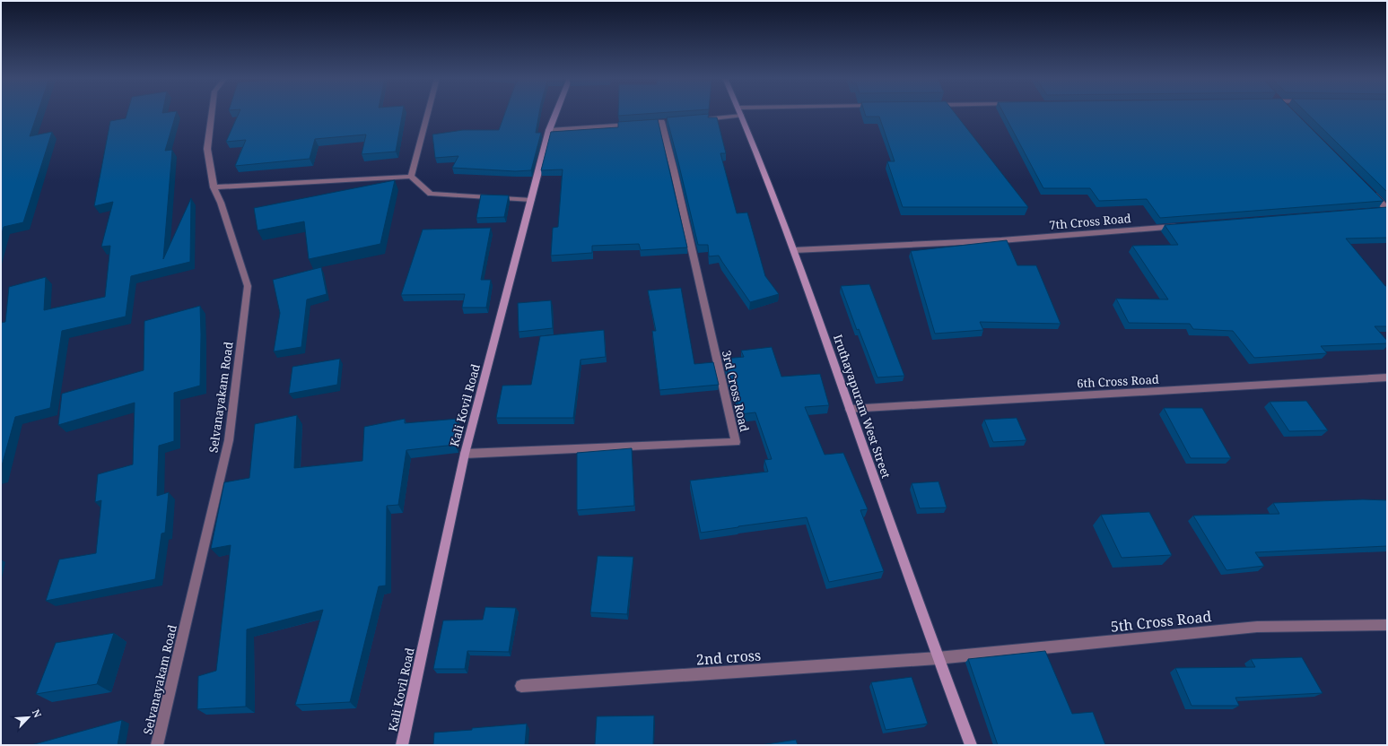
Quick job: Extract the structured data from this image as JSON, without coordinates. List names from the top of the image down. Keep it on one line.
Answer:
{"streets":{"street":["7th Cross Road","6th Cross Road","3rd Cross Road","Selvanayakam Road","Kali Kovil Road","Iruthayapuram West Street","5th Cross Road","2nd cross"]},"crossings":[["7th Cross Road","Iruthayapuram West Street"],["6th Cross Road","Iruthayapuram West Street"],["3rd Cross Road","Kali Kovil Road"],["Iruthayapuram West Street","5th Cross Road"],["Iruthayapuram West Street","2nd cross"],["5th Cross Road","2nd cross"]],"north":"top right"}
